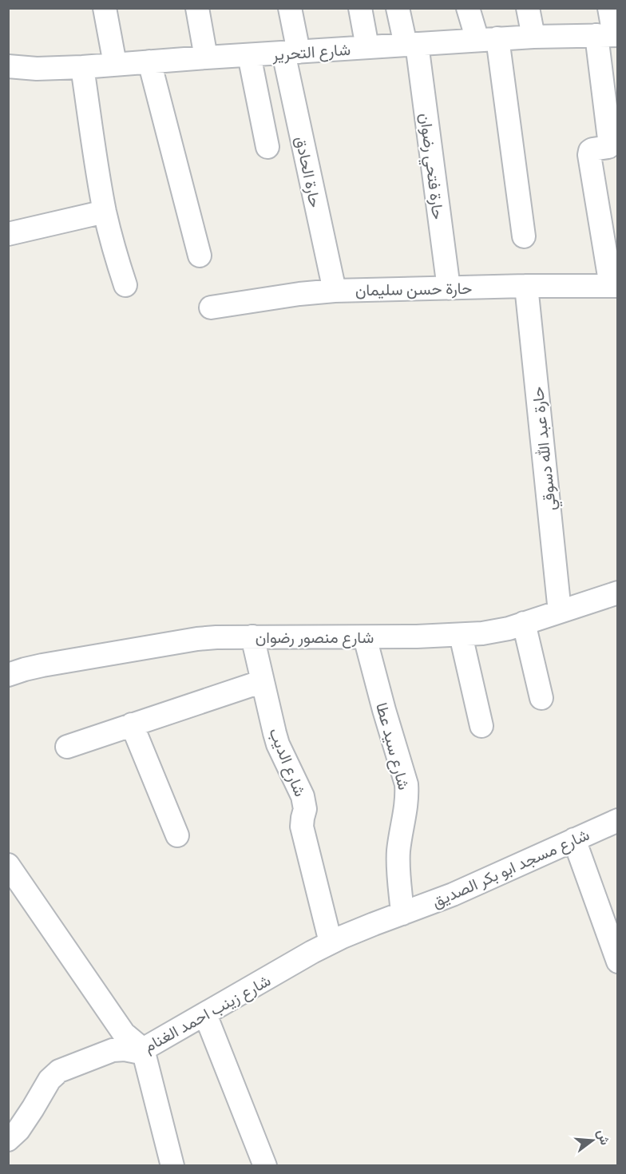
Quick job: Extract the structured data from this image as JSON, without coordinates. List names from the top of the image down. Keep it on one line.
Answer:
{"streets":{"street":["شارع التحرير","حارة فتحي رضوان","حارة الحادق","حارة حسن سليمان","حارة عبد الله دسوقي","شارع منصور رضوان","شارع سيد عطا","شارع الديب","شارع مسجد ابو بكر الصديق","شارع زينب احمد الغنام"]},"crossings":[["شارع التحرير","حارة فتحي رضوان"],["شارع التحرير","حارة الحادق"],["حارة فتحي رضوان","حارة حسن سليمان"],["حارة الحادق","حارة حسن سليمان"],["حارة حسن سليمان","حارة عبد الله دسوقي"],["حارة عبد الله دسوقي","شارع منصور رضوان"],["شارع منصور رضوان","شارع سيد عطا"],["شارع منصور رضوان","شارع الديب"],["شارع سيد عطا","شارع مسجد ابو بكر الصديق"],["شارع سيد عطا","شارع زينب احمد الغنام"],["شارع الديب","شارع زينب احمد الغنام"],["شارع مسجد ابو بكر الصديق","شارع زينب احمد الغنام"]],"north":"right"}
